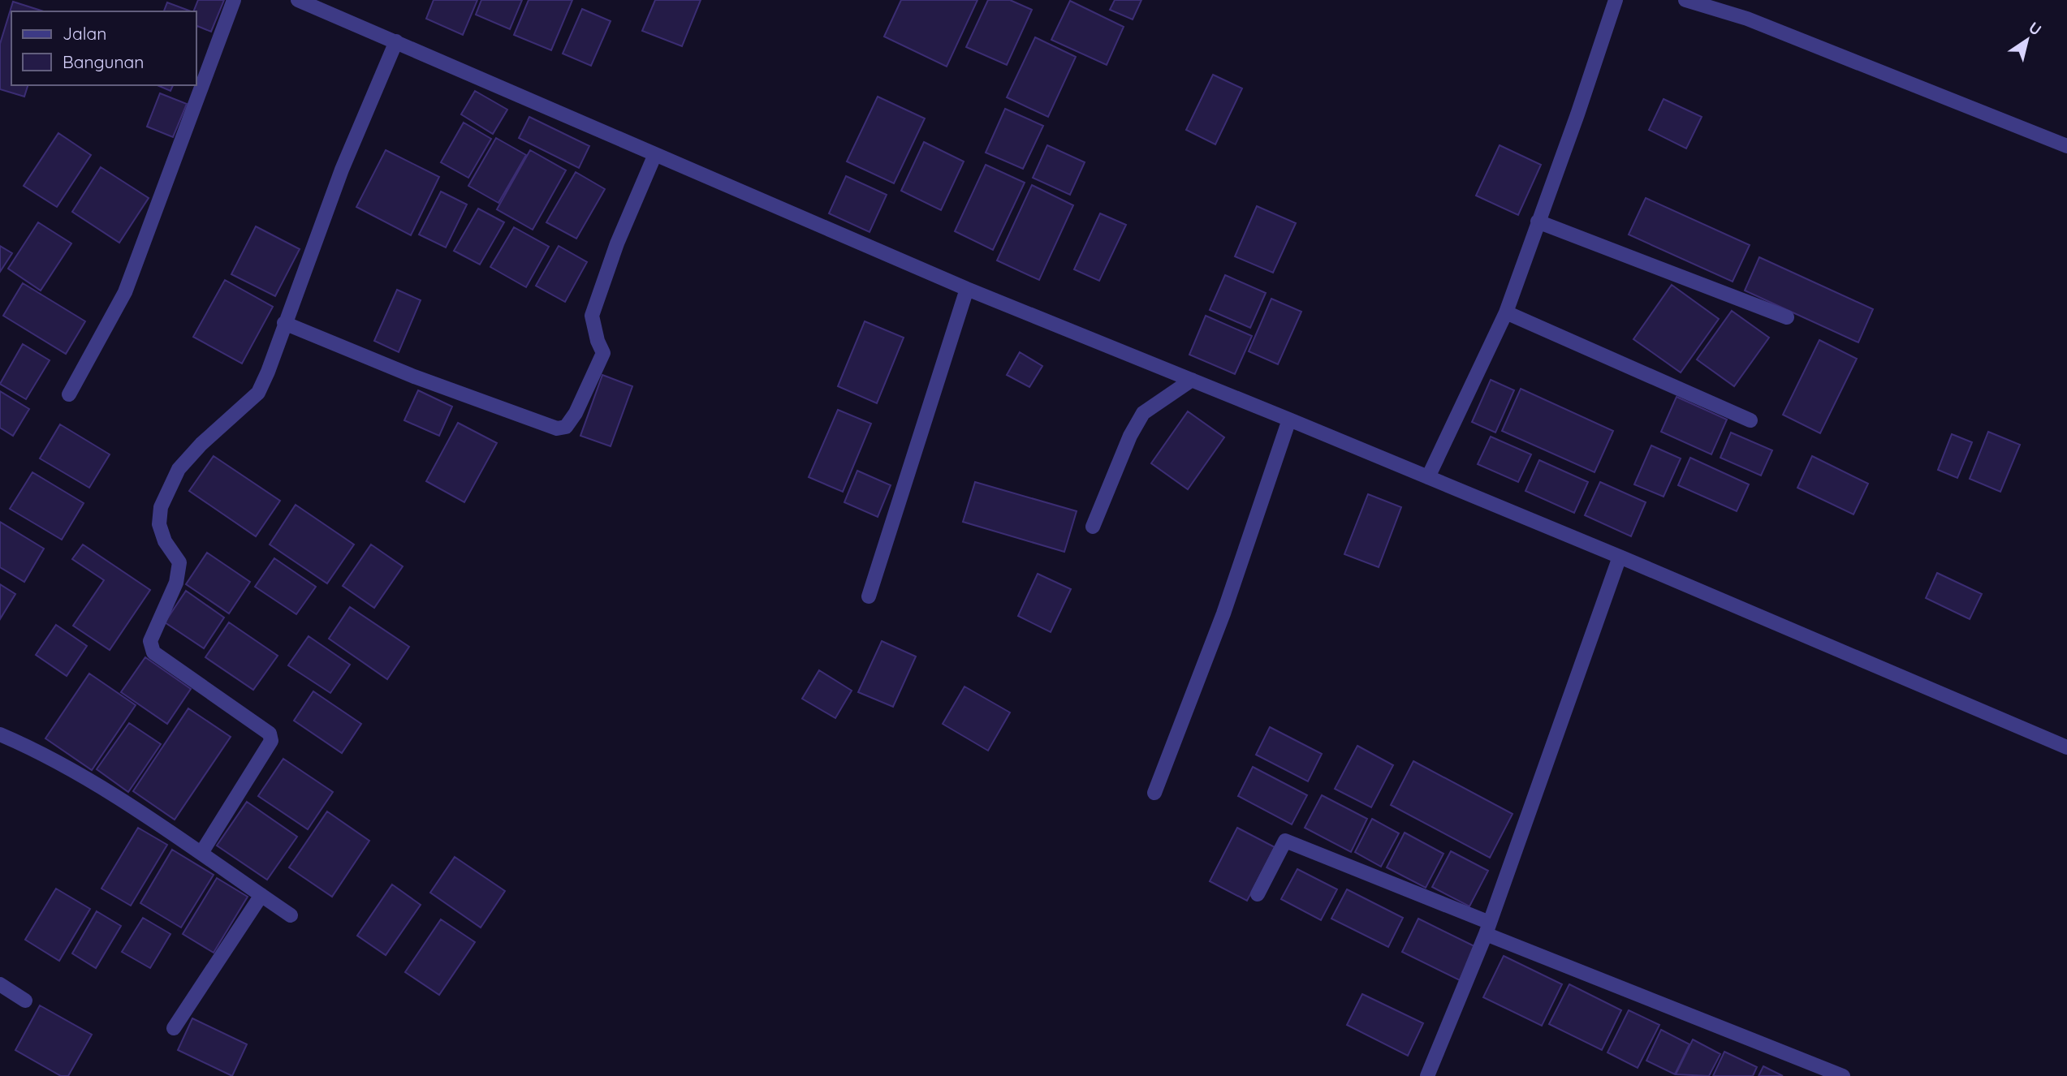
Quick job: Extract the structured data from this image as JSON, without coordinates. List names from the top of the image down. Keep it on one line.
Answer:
{"legend":["Jalan","Bangunan"],"north":"top right"}
